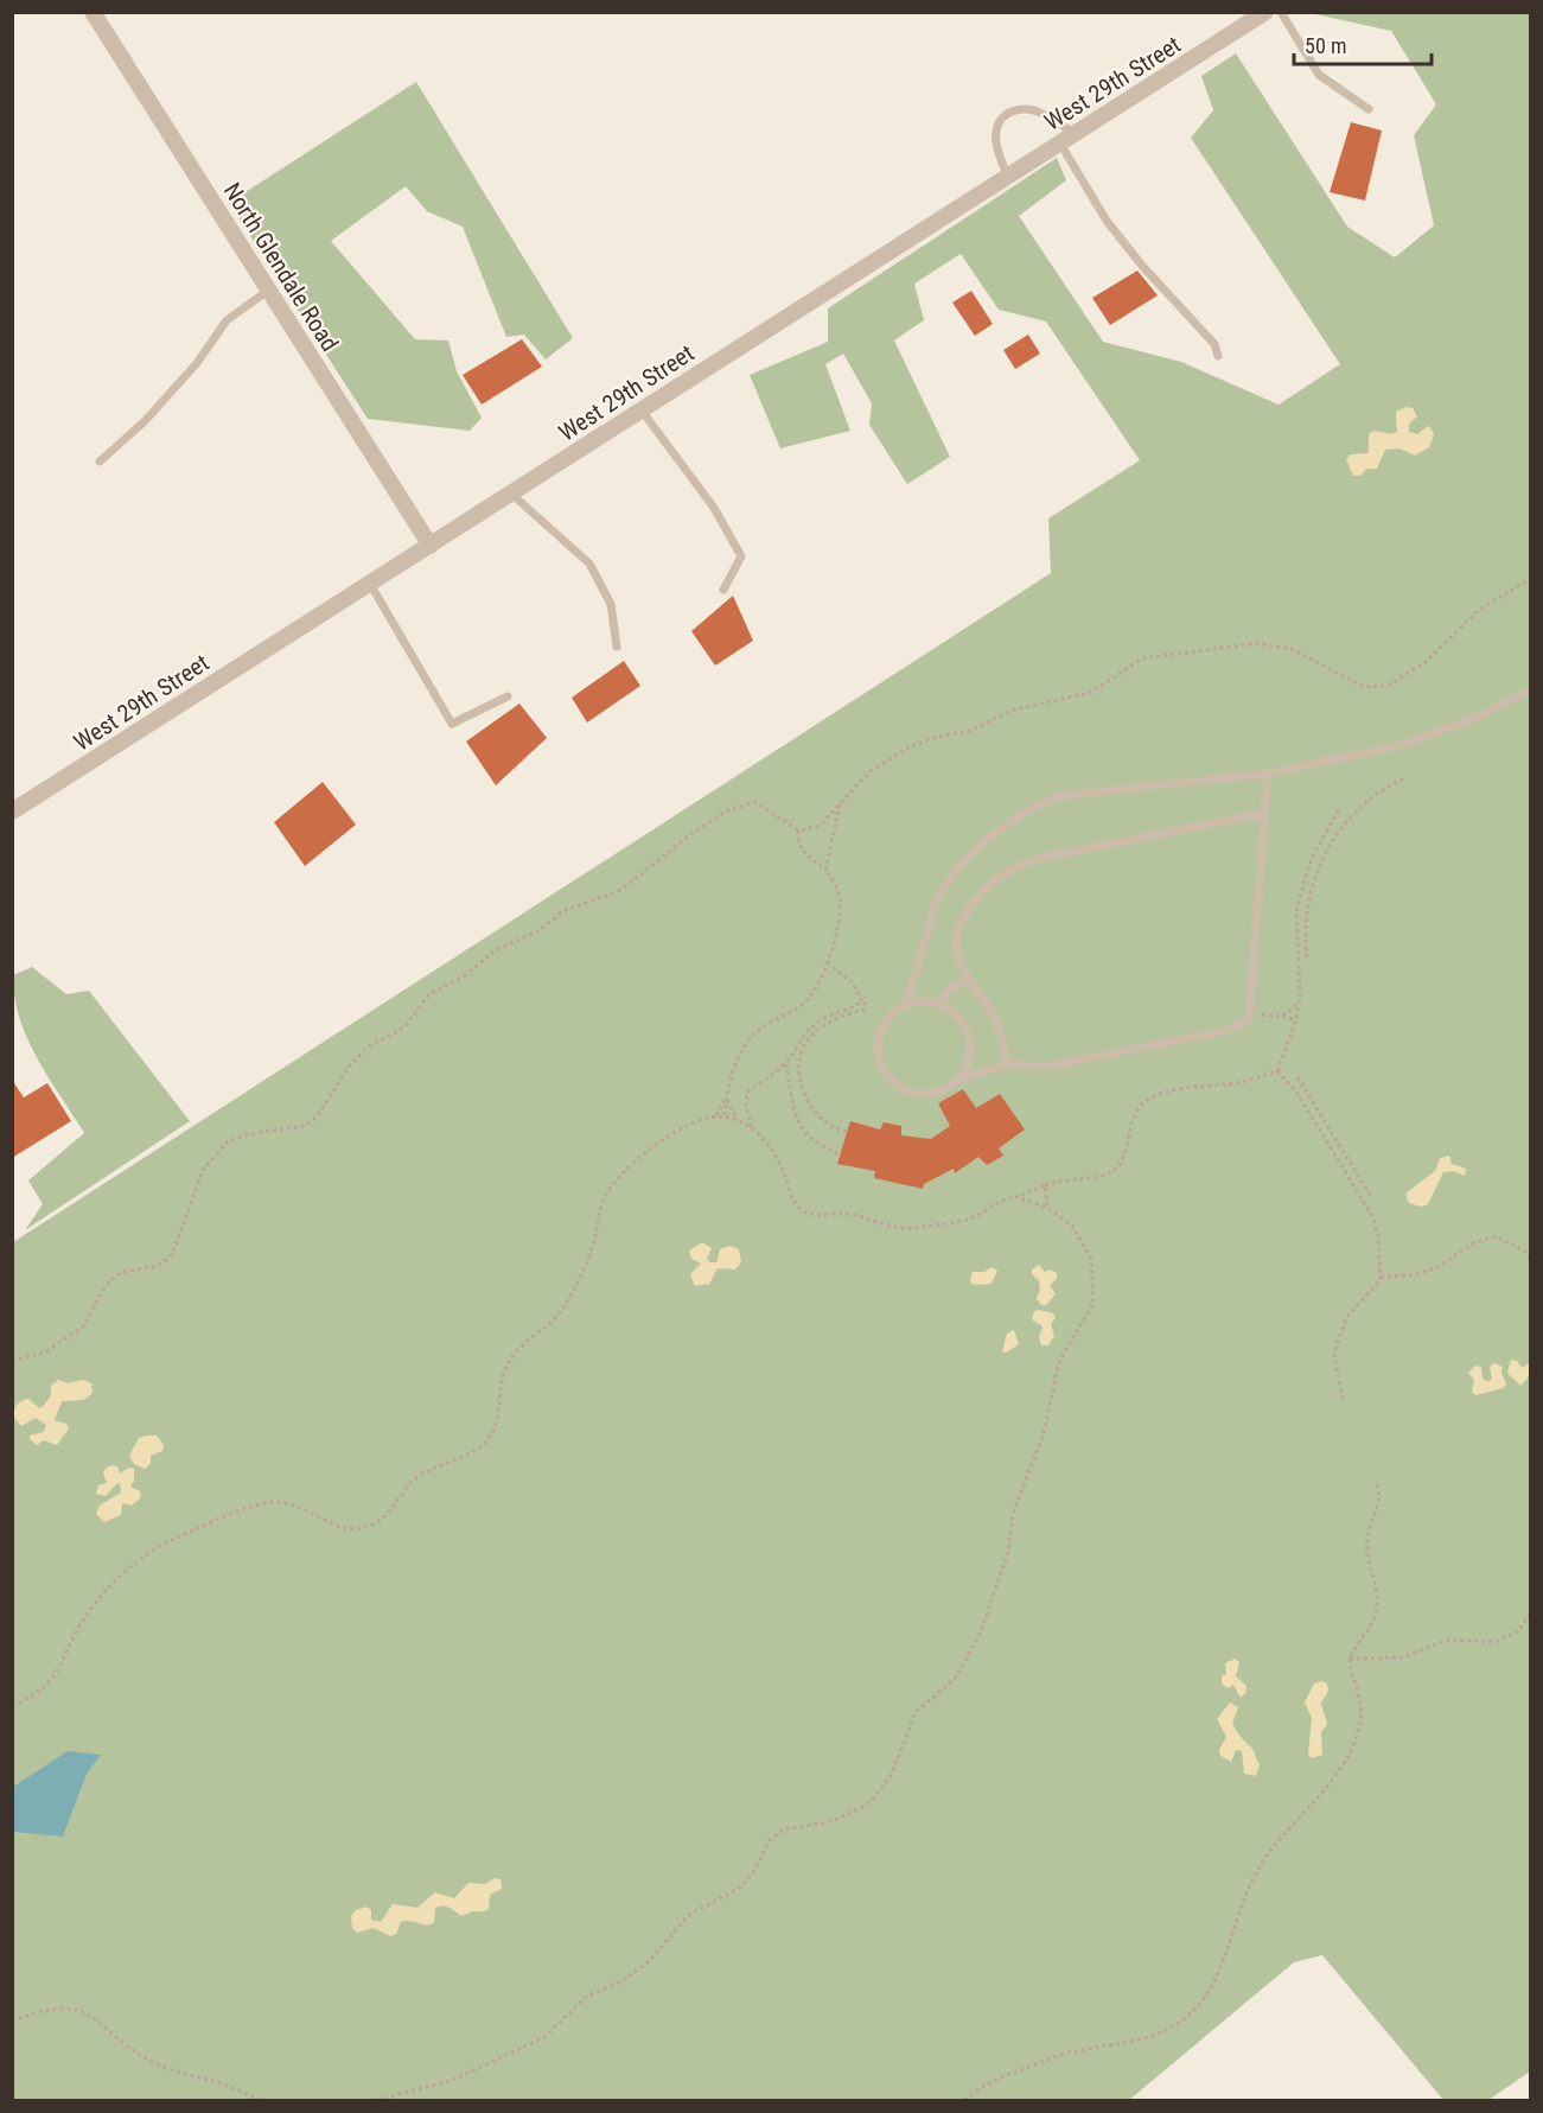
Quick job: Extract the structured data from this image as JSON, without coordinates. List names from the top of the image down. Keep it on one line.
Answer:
{"streets":{"street":["West 29th Street","North Glendale Road"]},"crossings":[["West 29th Street","North Glendale Road"]],"scale_bar":"50 m"}
